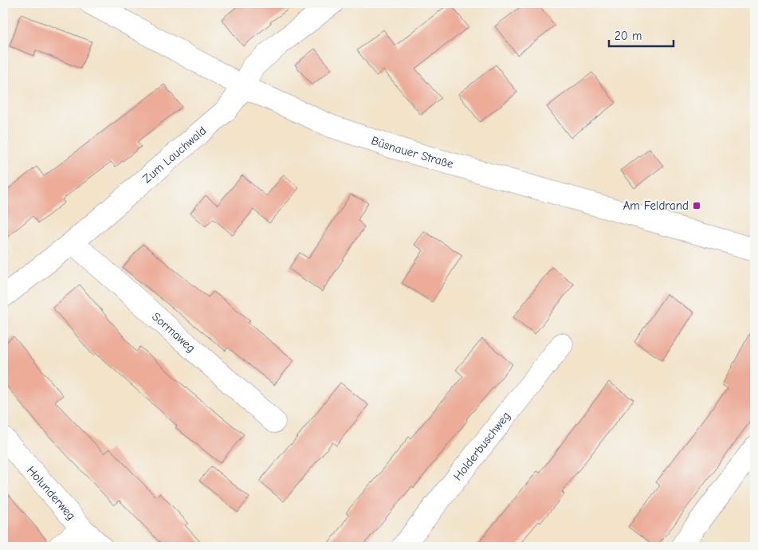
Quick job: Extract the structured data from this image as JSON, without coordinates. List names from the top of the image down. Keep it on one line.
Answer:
{"streets":{"street":["Büsnauer Straße","Zum Lauchwald","Sormaweg","Holderbuschweg","Holunderweg"]},"crossings":[["Büsnauer Straße","Zum Lauchwald"],["Zum Lauchwald","Sormaweg"]],"places":{"transit":["Am Feldrand"]},"scale_bar":"20 m"}
